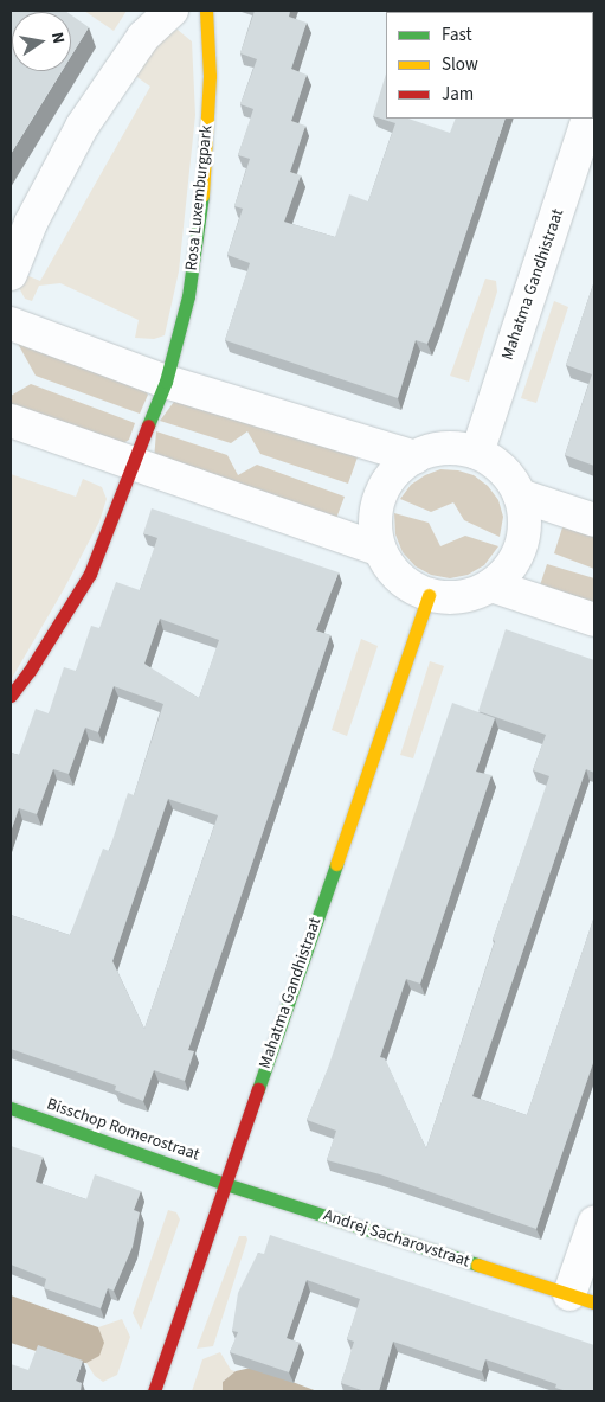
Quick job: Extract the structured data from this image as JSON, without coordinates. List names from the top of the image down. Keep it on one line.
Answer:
{"streets":{"street":["Rosa Luxemburgpark","Mahatma Gandhistraat","Bisschop Romerostraat","Andrej Sacharovstraat"]},"crossings":[["Mahatma Gandhistraat","Bisschop Romerostraat"],["Mahatma Gandhistraat","Andrej Sacharovstraat"],["Bisschop Romerostraat","Andrej Sacharovstraat"]],"legend":["Fast","Slow","Jam"],"north":"right"}
